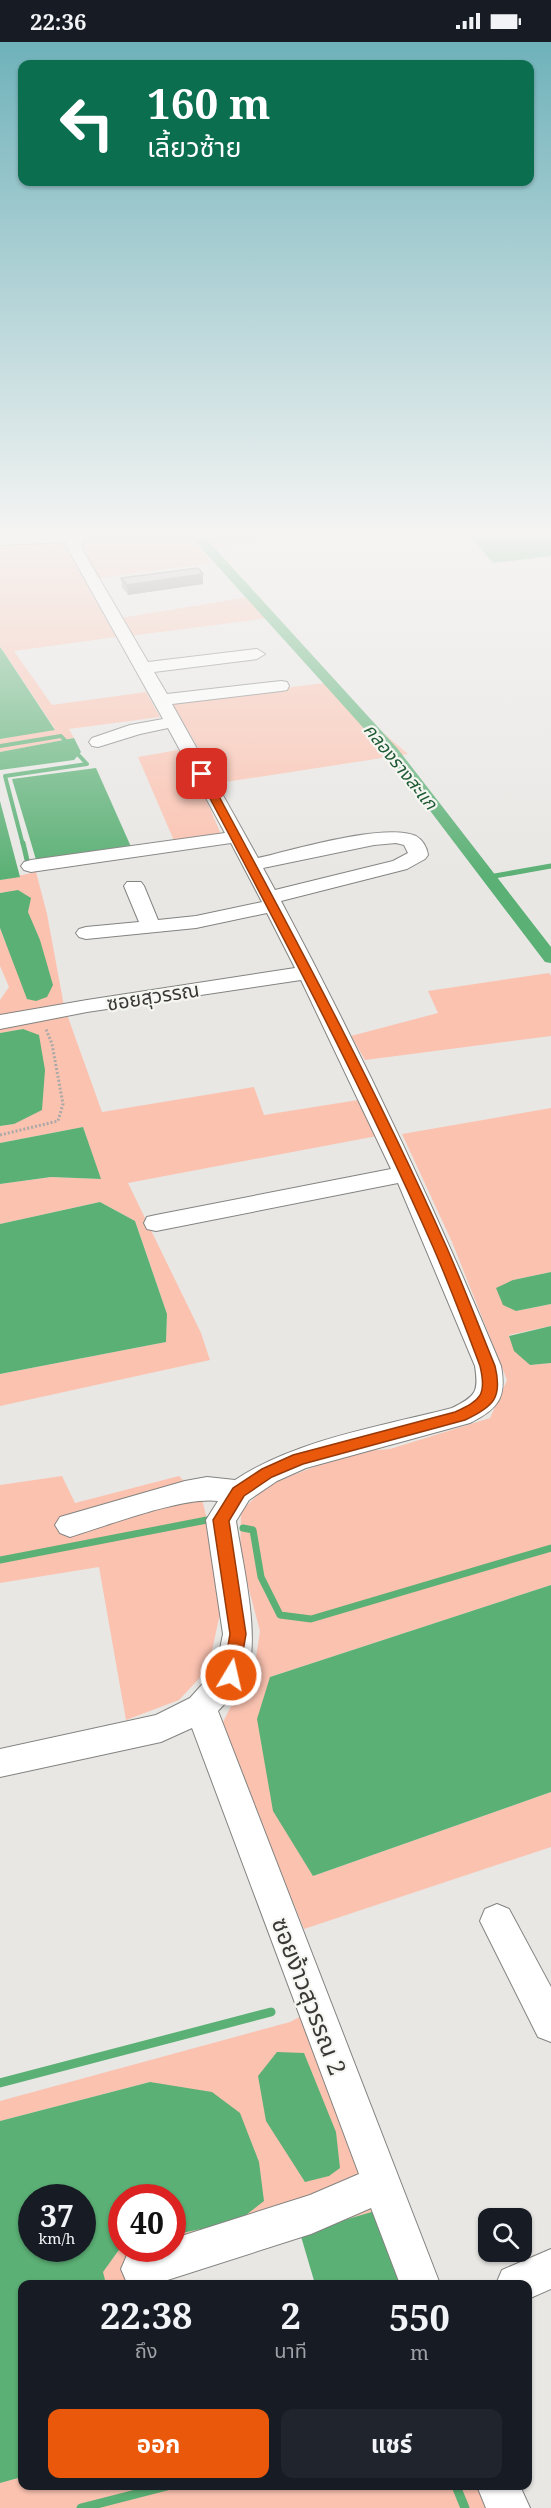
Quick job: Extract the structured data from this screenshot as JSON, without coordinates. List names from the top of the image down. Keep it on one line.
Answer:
{"streets":{"street":["ซอยสุวรรณ","ซอยง้าวสุวรรณ 2"]},"water":["คลองรางสะแก"],"page":{"status":"22:36","turn":["160 m","เลี้ยวซ้าย"],"speed":"37 km/h","limit":"40","eta":["22:38","ถึง","2","นาที","550","m"],"buttons":["ออก","แชร์"]}}
